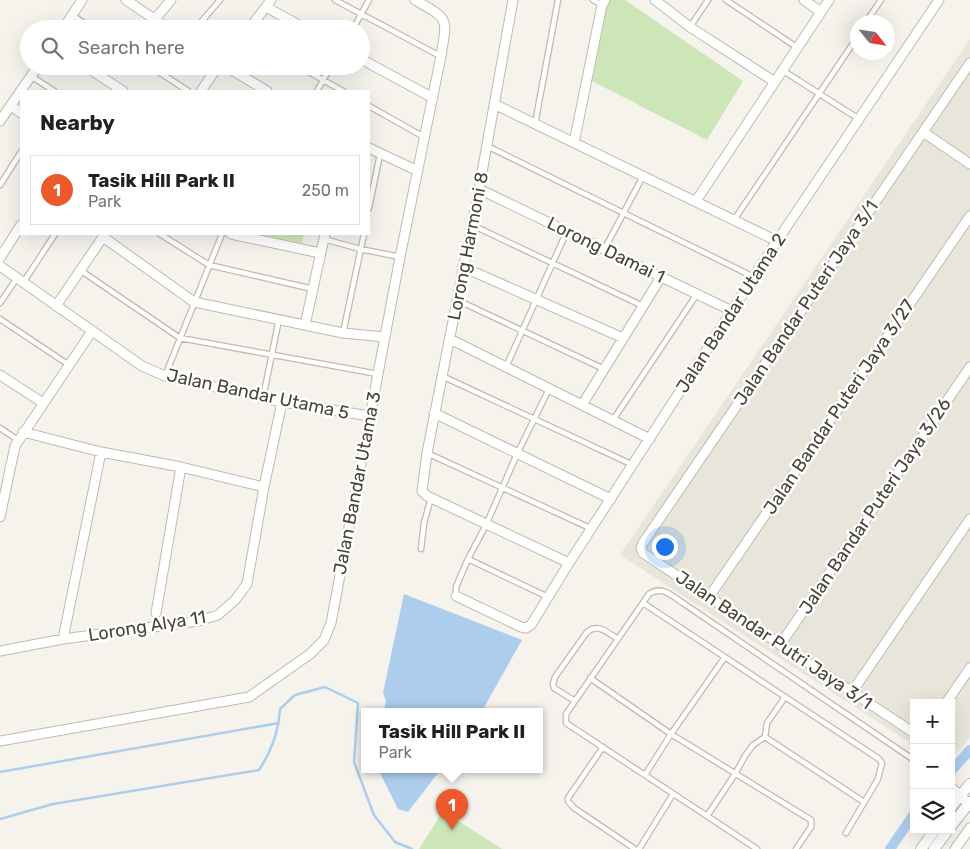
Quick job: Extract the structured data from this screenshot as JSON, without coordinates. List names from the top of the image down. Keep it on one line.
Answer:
{"streets":{"street":["Lorong Harmoni 8","Lorong Damai 1","Jalan Bandar Puteri Jaya 3/1","Jalan Bandar Utama 2","Jalan Bandar Utama 5","Jalan Bandar Puteri Jaya 3/27","Jalan Bandar Utama 3","Jalan Bandar Puteri Jaya 3/26","Lorong Alya 11","Jalan Bandar Putri Jaya 3/1"]},"crossings":[["Lorong Harmoni 8","Lorong Damai 1"],["Lorong Damai 1","Jalan Bandar Utama 2"],["Jalan Bandar Puteri Jaya 3/1","Jalan Bandar Putri Jaya 3/1"],["Jalan Bandar Utama 5","Jalan Bandar Utama 3"],["Jalan Bandar Utama 5","Lorong Alya 11"],["Jalan Bandar Puteri Jaya 3/27","Jalan Bandar Putri Jaya 3/1"],["Jalan Bandar Puteri Jaya 3/26","Jalan Bandar Putri Jaya 3/1"]],"north":"bottom right","page":{"search":"Search here","heading":"Nearby","list":[{"mark":"1","name":"Tasik Hill Park II","note":"Park","value":"250 m"}],"map_buttons":["+","−"],"popup":["Tasik Hill Park II","Park"],"pins":"1"}}
